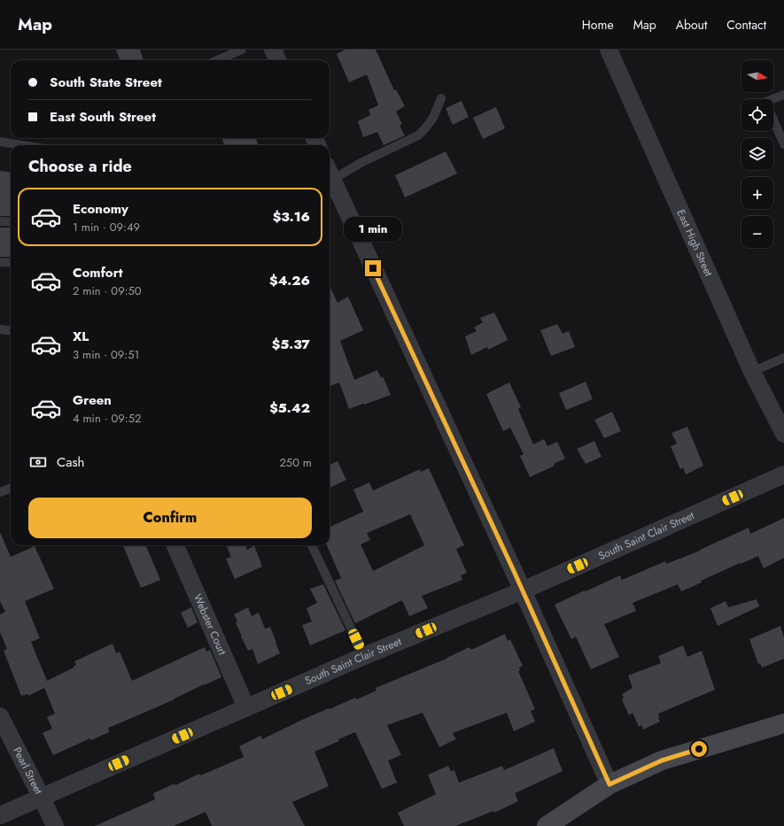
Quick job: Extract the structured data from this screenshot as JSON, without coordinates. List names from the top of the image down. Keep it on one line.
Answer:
{"streets":{"street":["East High Street","South Saint Clair Street","Webster Court","Pearl Street"]},"crossings":[["South Saint Clair Street","Webster Court"],["South Saint Clair Street","Pearl Street"]],"north":"right","page":{"header":"Map","nav":["Home","Map","About","Contact"],"map_buttons":["+","−"],"banner":["South State Street","East South Street"],"heading":"Choose a ride","list":[{"name":"Economy","note":"1 min · 09:49","value":"$3.16"},{"name":"Comfort","note":"2 min · 09:50","value":"$4.26"},{"name":"XL","note":"3 min · 09:51","value":"$5.37"},{"name":"Green","note":"4 min · 09:52","value":"$5.42"}],"bubble":"1 min","pay":["Cash","250 m"],"buttons":"Confirm"}}
